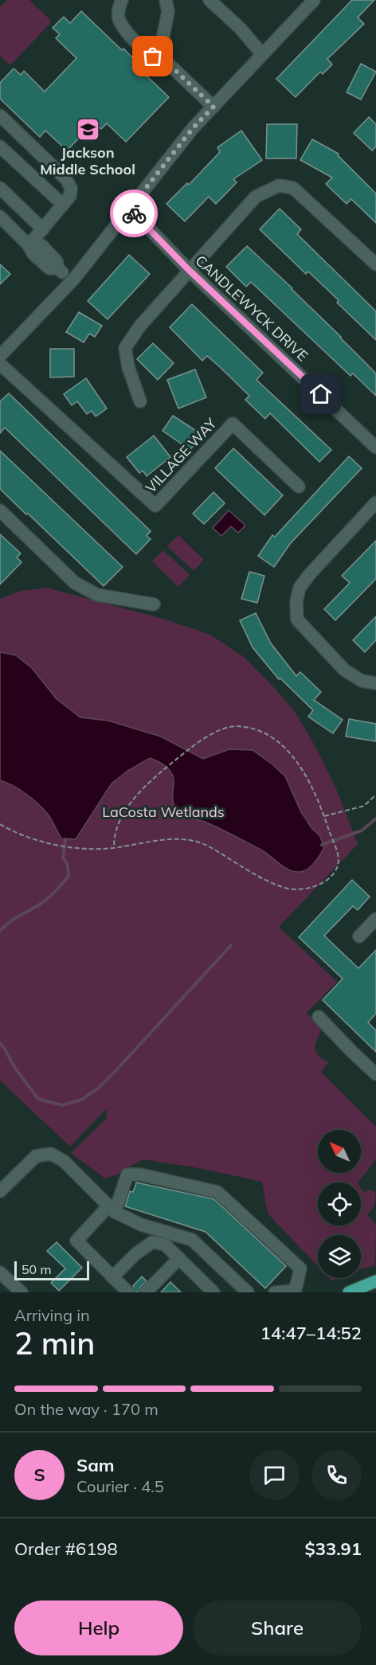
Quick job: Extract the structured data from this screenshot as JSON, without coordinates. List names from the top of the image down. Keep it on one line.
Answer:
{"streets":{"street":["CANDLEWYCK DRIVE","VILLAGE WAY"]},"parks":["LaCosta Wetlands"],"places":{"school or university":["Jackson Middle School"]},"scale_bar":"50 m","north":"top left","page":{"scale":"50 m","heading":["2 min","Arriving in","14:47–14:52"],"panel":["Sam","Courier · 4.5","Order #6198","$33.91"],"bar":"On the way · 170 m","round":"S","buttons":["Help","Share"]}}
